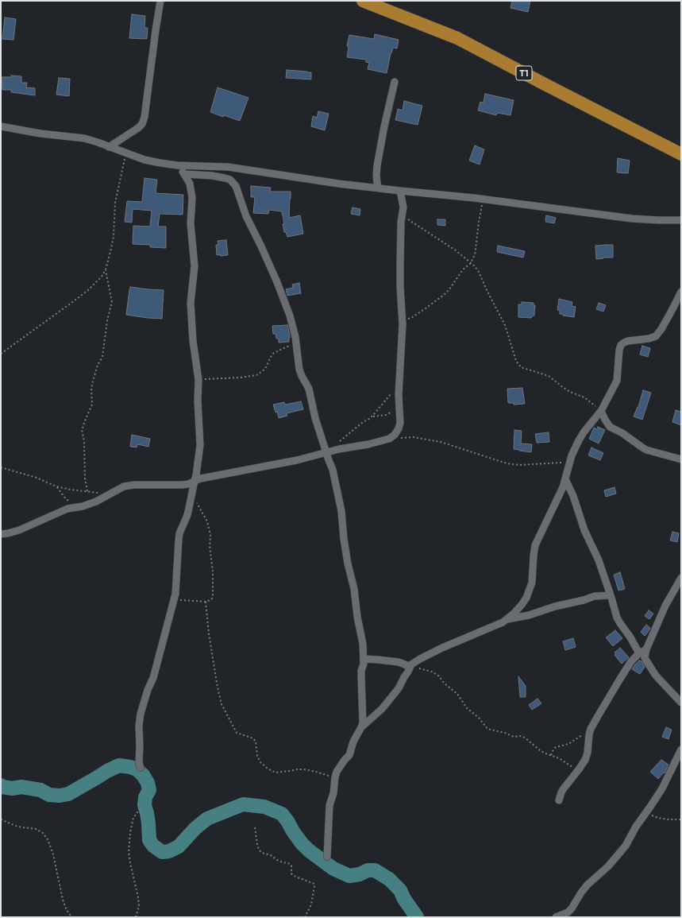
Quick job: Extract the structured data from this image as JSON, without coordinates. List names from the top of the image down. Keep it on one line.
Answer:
{"streets":{"highway":["T1"]}}
